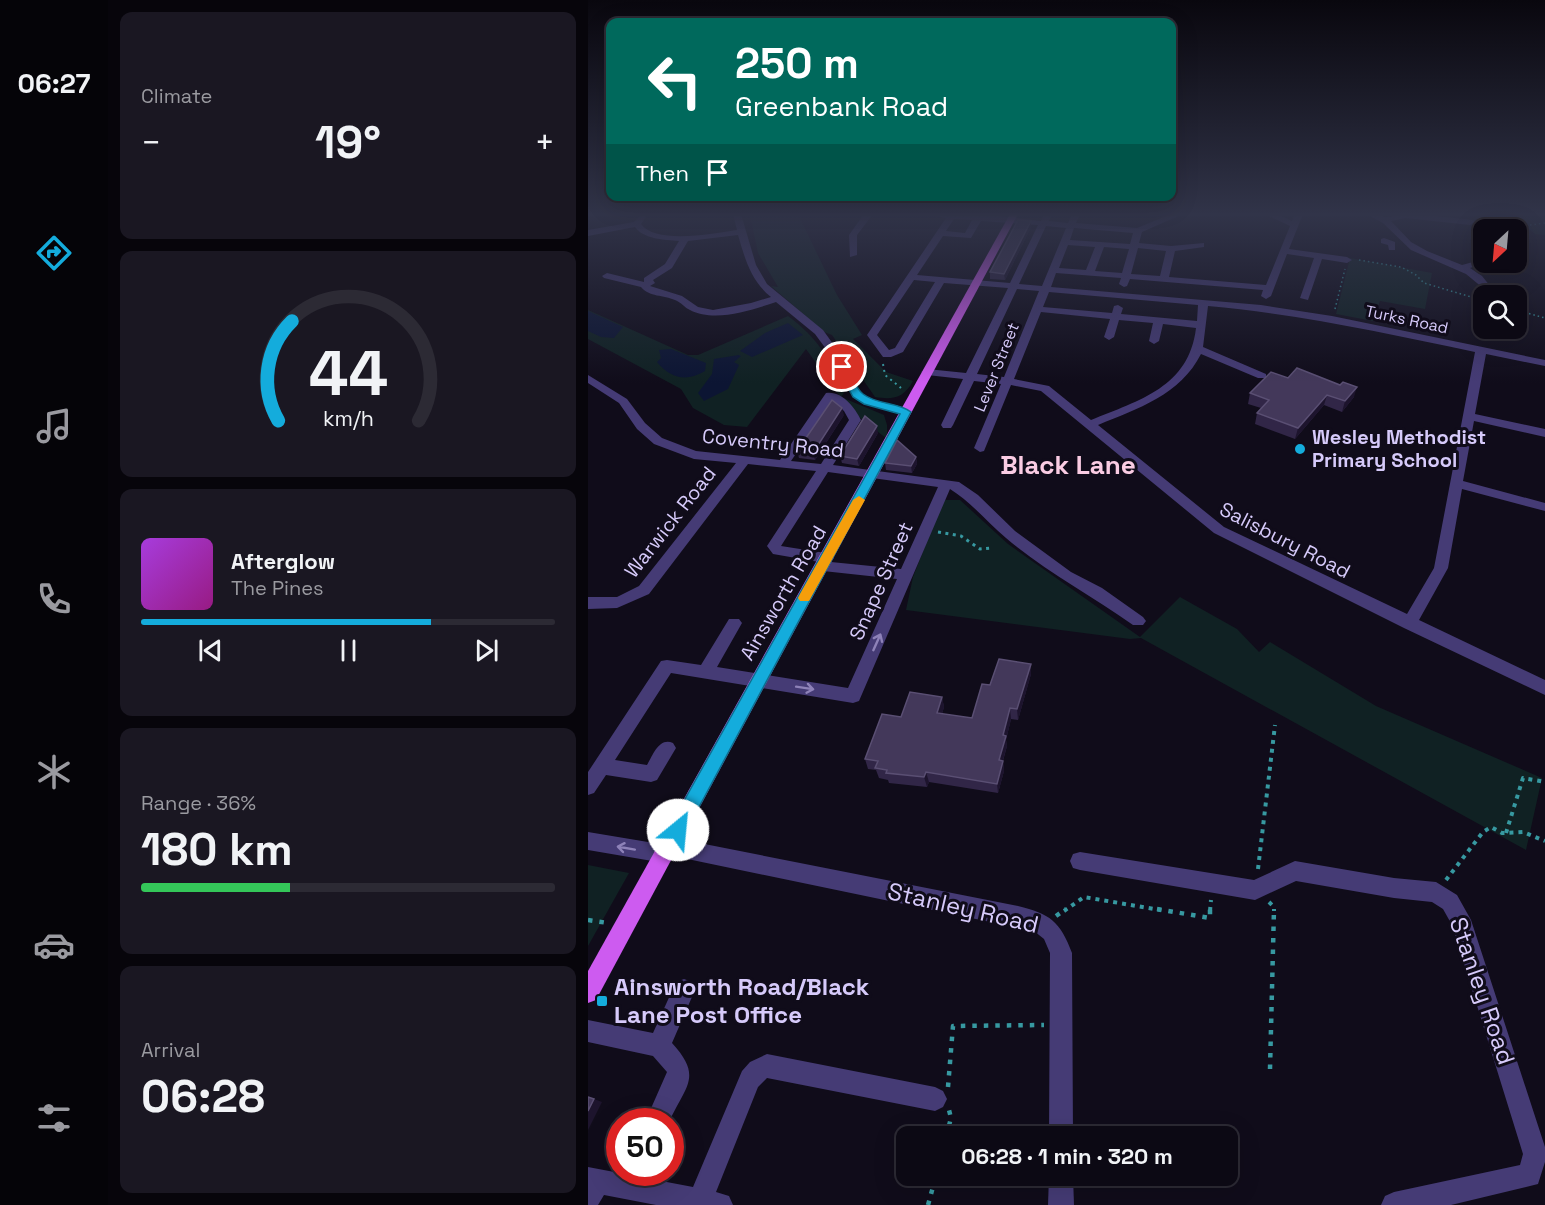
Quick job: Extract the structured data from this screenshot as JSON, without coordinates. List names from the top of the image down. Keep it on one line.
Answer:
{"streets":{"main road":["Ainsworth Road"],"street":["Turks Road","Lever Street","Coventry Road","Warwick Road","Salisbury Road","Snape Street","Stanley Road"]},"crossings":[["Turks Road","Lever Street"],["Turks Road","Ainsworth Road"],["Lever Street","Salisbury Road"],["Coventry Road","Warwick Road"],["Coventry Road","Snape Street"],["Coventry Road","Ainsworth Road"],["Salisbury Road","Ainsworth Road"],["Snape Street","Ainsworth Road"],["Ainsworth Road","Stanley Road"]],"districts":["Black Lane"],"places":{"other":["Wesley Methodist Primary School"],"transit":["Ainsworth Road/Black Lane Post Office"]},"north":"bottom left","page":{"tabs":"06:27","tile":["Climate",["Range · 36%","180 km"],["Arrival","06:28"]],"turn":["250 m","Greenbank Road"],"heat":["−","19°","+"],"then":"Then","song":["Afterglow","The Pines"],"limit":"50","trip":"06:28 · 1 min · 320 m","gauge":["44","km/h"]}}
